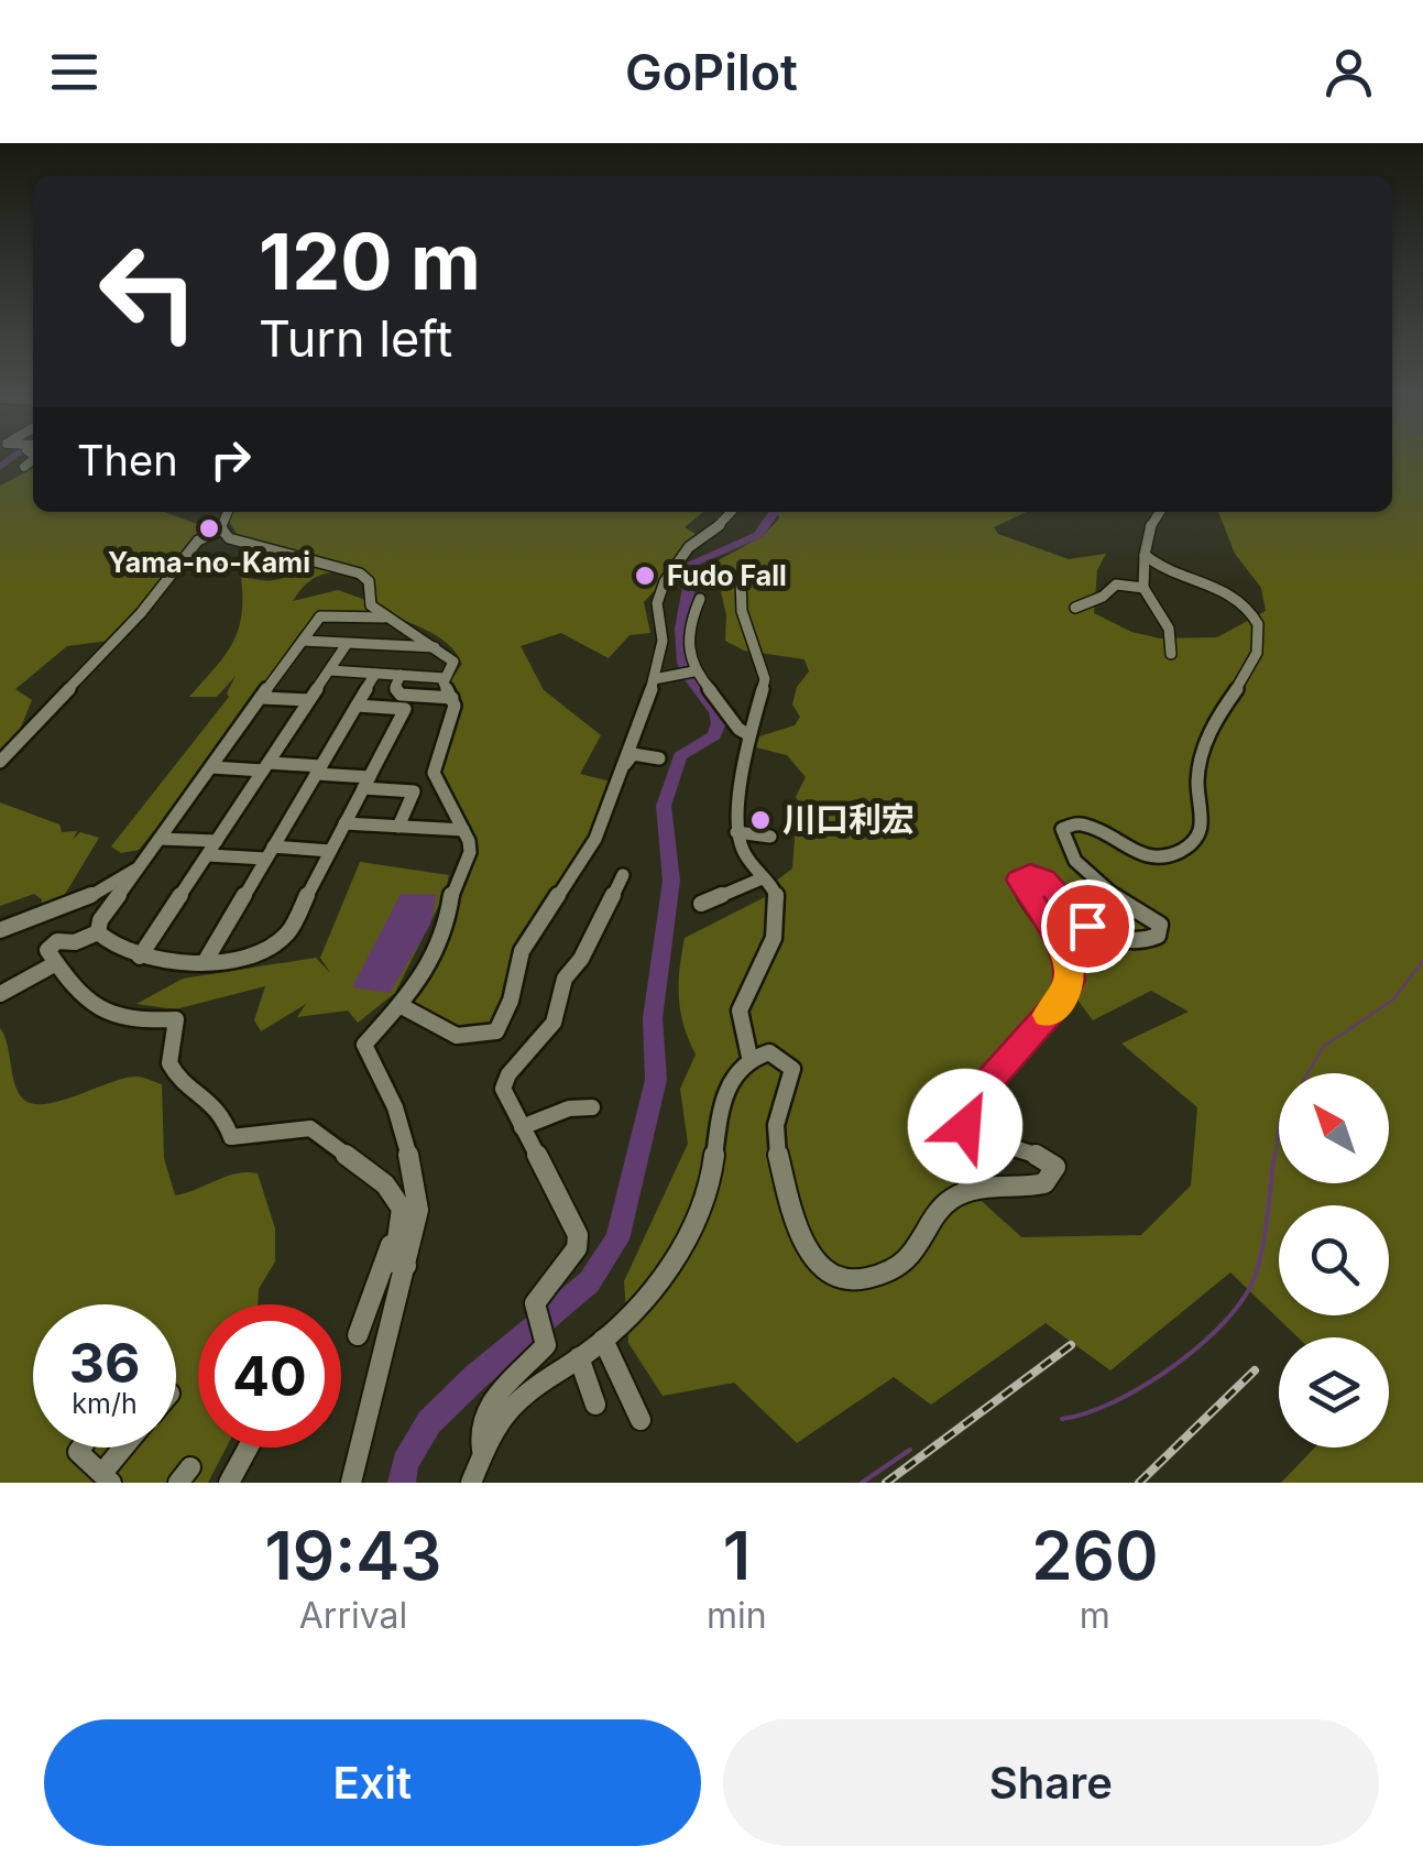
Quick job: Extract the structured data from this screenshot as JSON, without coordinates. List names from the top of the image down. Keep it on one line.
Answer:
{"places":["Yama-no-Kami","Fudo Fall","川口利宏"],"north":"top left","page":{"header":"GoPilot","turn":["120 m","Turn left"],"then":"Then","speed":"36 km/h","limit":"40","eta":["19:43","Arrival","1","min","260","m"],"buttons":["Exit","Share"]}}
